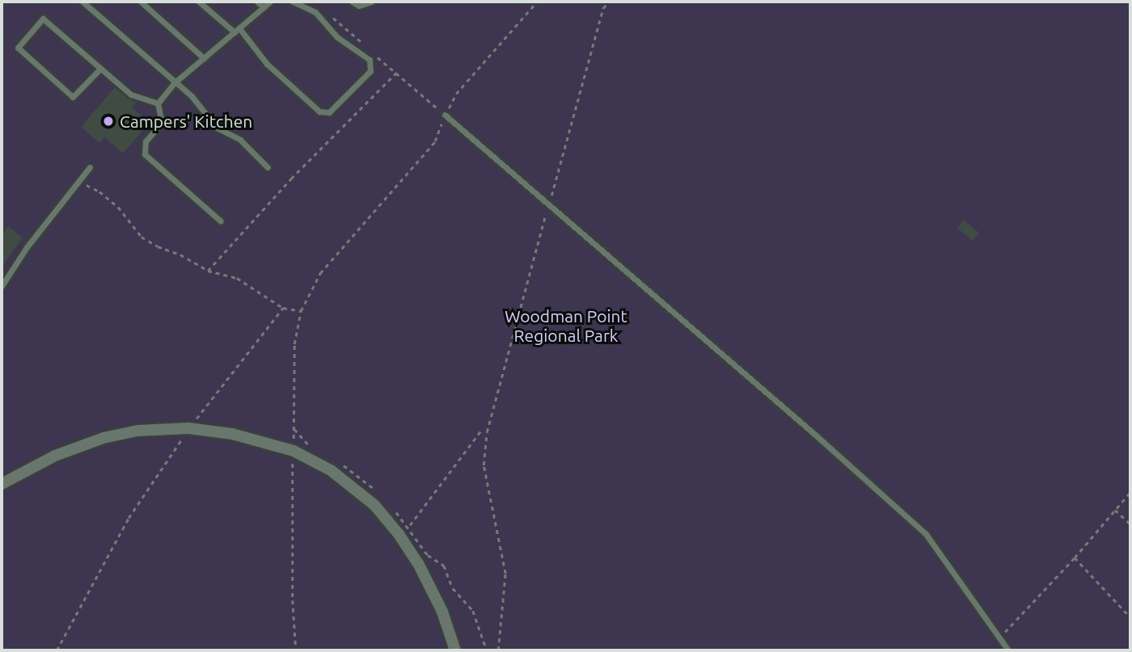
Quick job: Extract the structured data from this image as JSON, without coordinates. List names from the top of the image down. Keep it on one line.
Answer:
{"parks":["Woodman Point Regional Park"],"places":["Campers' Kitchen"]}
